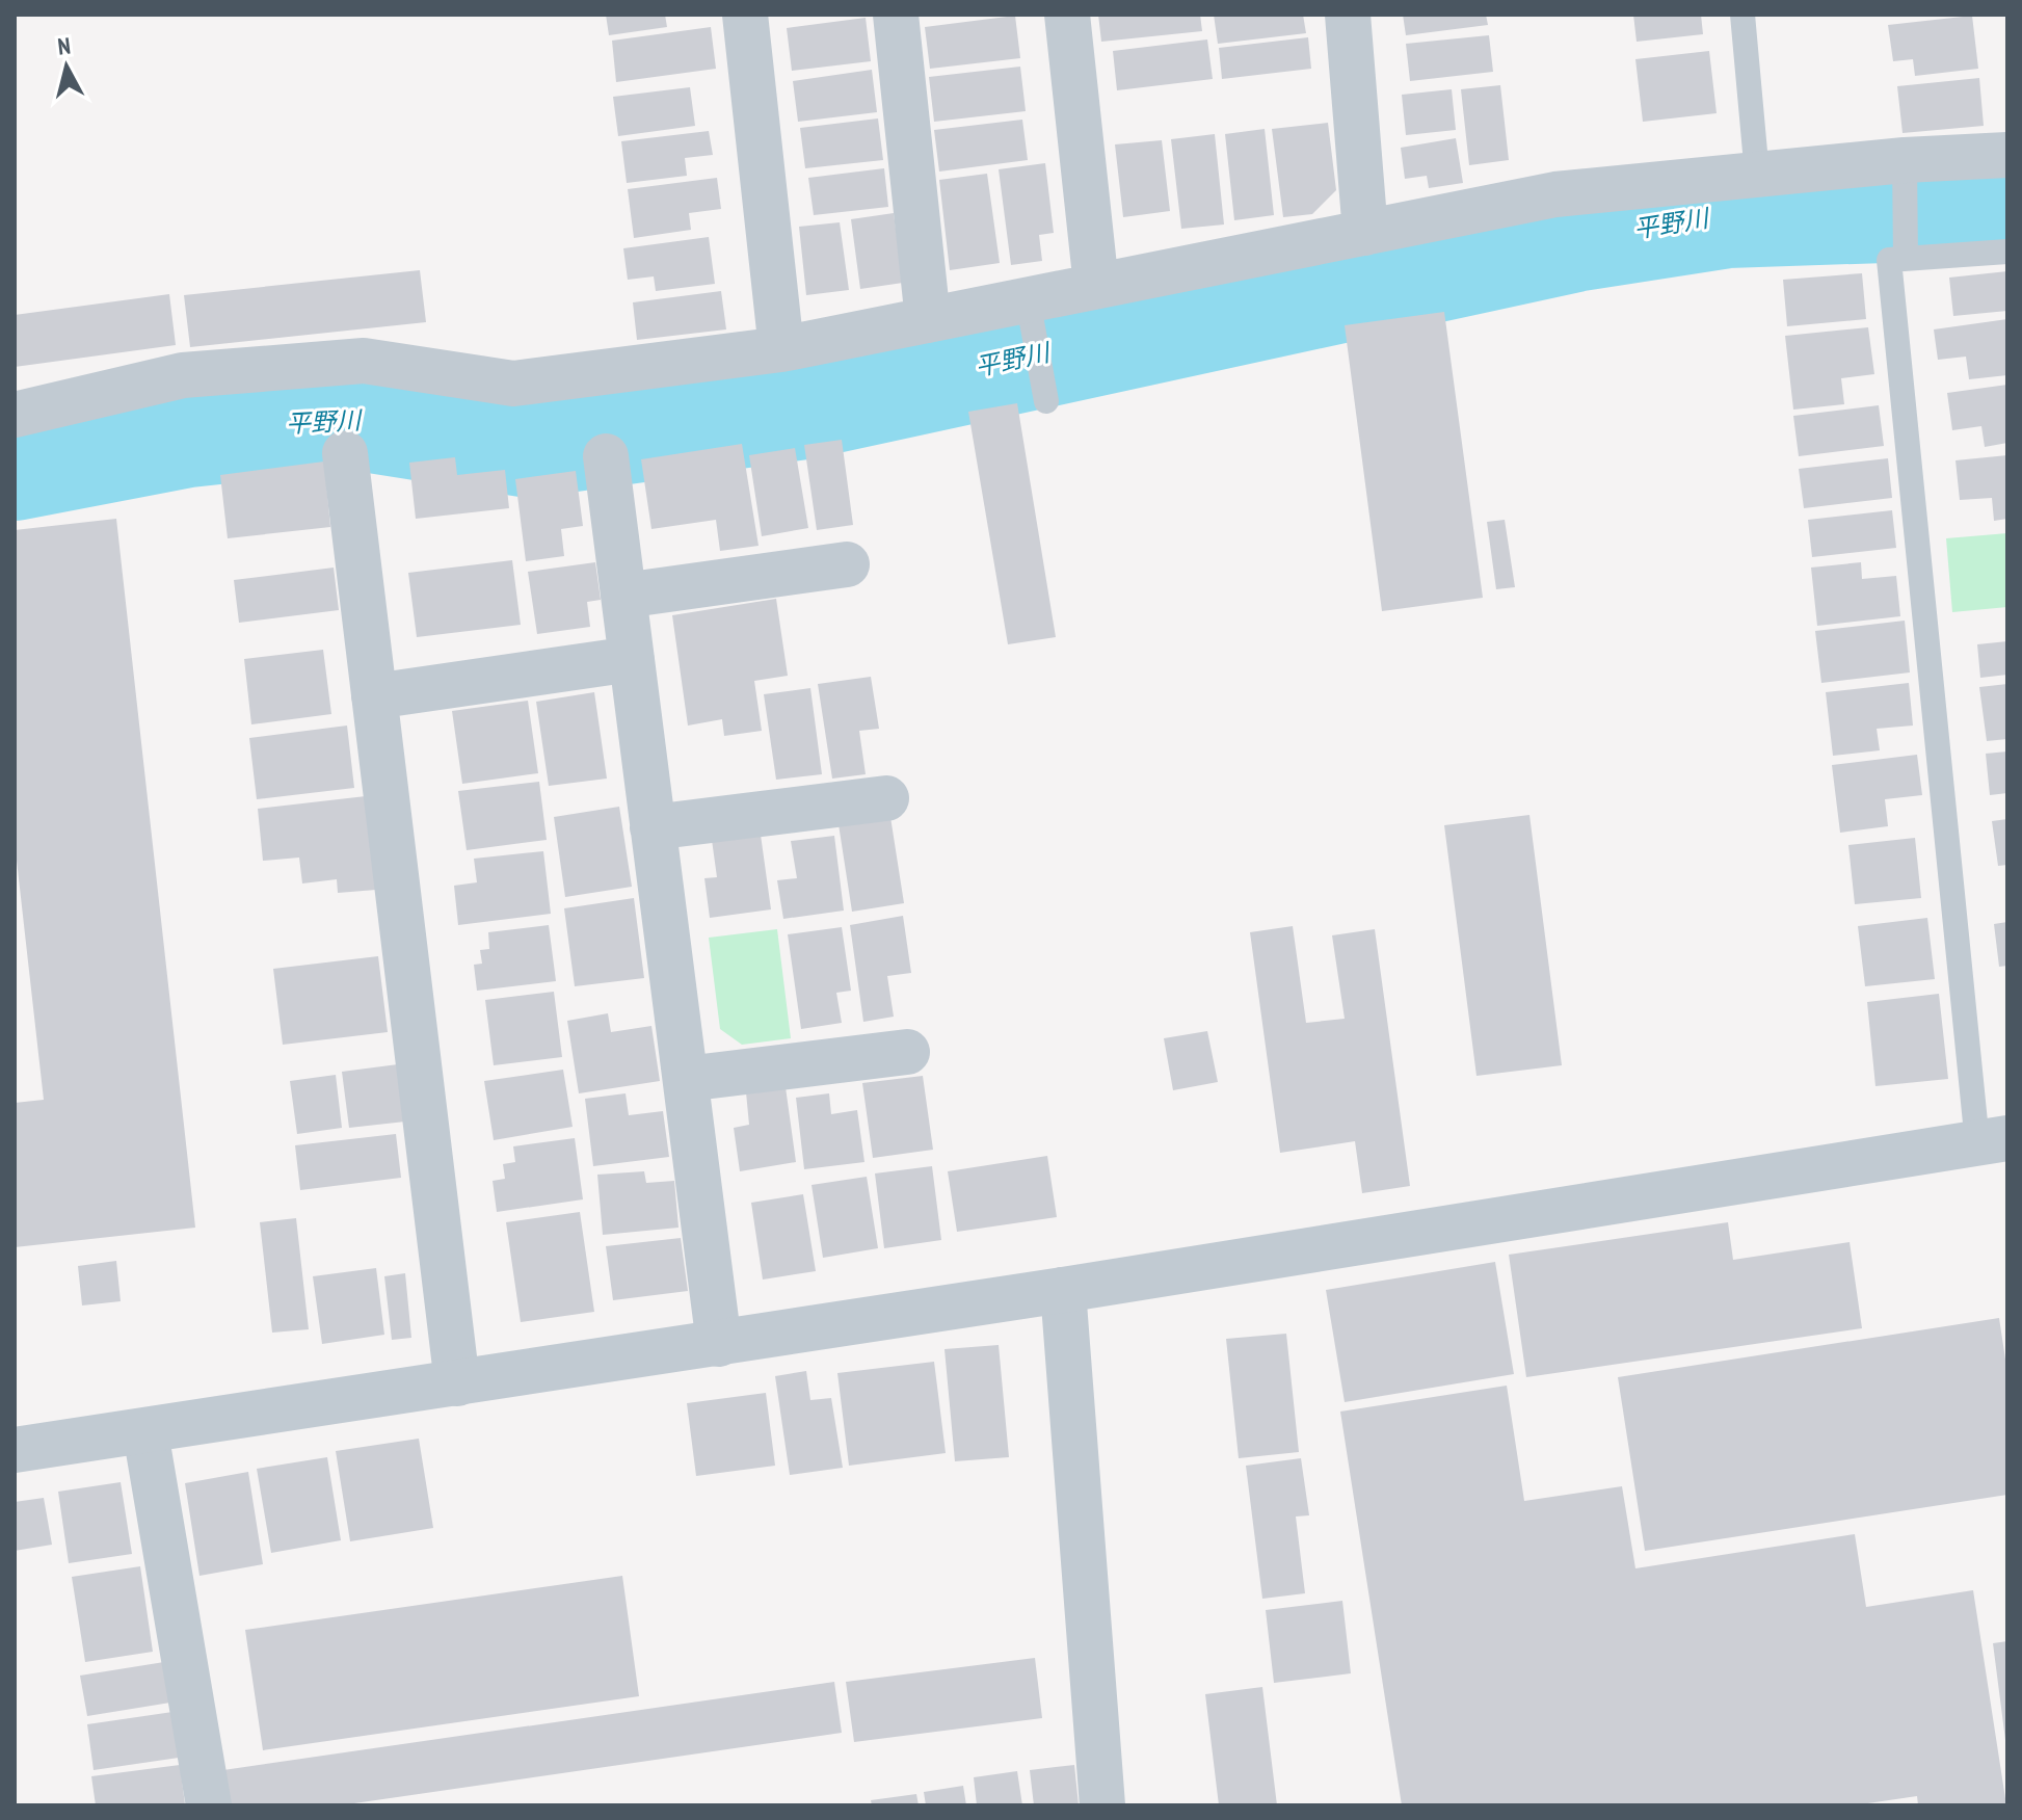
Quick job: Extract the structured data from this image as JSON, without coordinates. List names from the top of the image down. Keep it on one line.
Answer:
{"water":["平野川"],"north":"top"}
